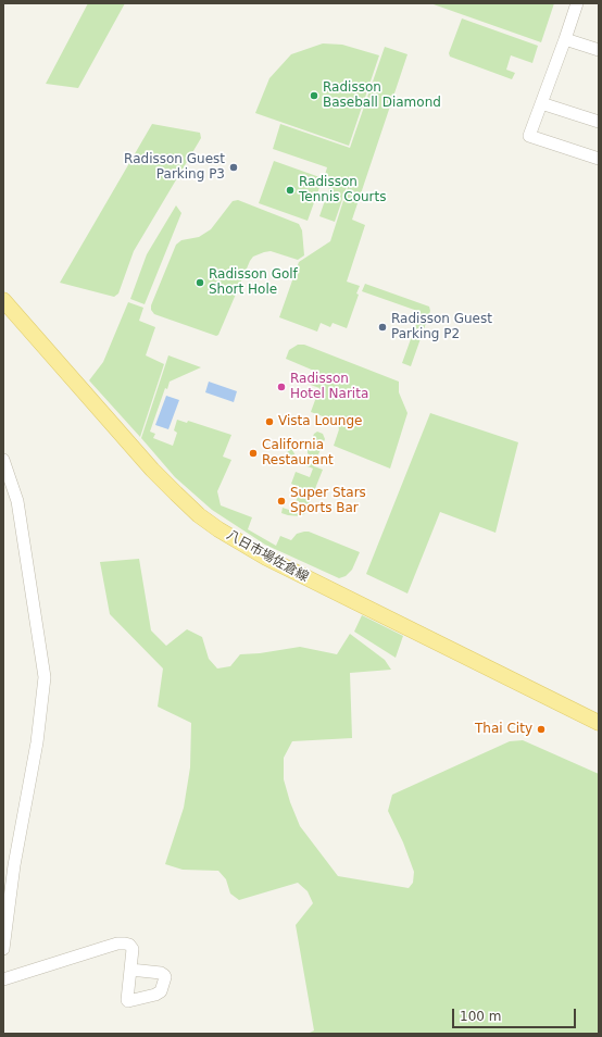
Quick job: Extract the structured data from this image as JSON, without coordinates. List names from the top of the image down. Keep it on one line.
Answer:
{"streets":{"main road":["八日市場佐倉線"]},"places":["Radisson Baseball Diamond","Radisson Guest Parking P3","Radisson Tennis Courts","Radisson Golf Short Hole","Radisson Guest Parking P2","Radisson Hotel Narita","Vista Lounge","California Restaurant","Super Stars Sports Bar","Thai City"],"scale_bar":"100 m"}
